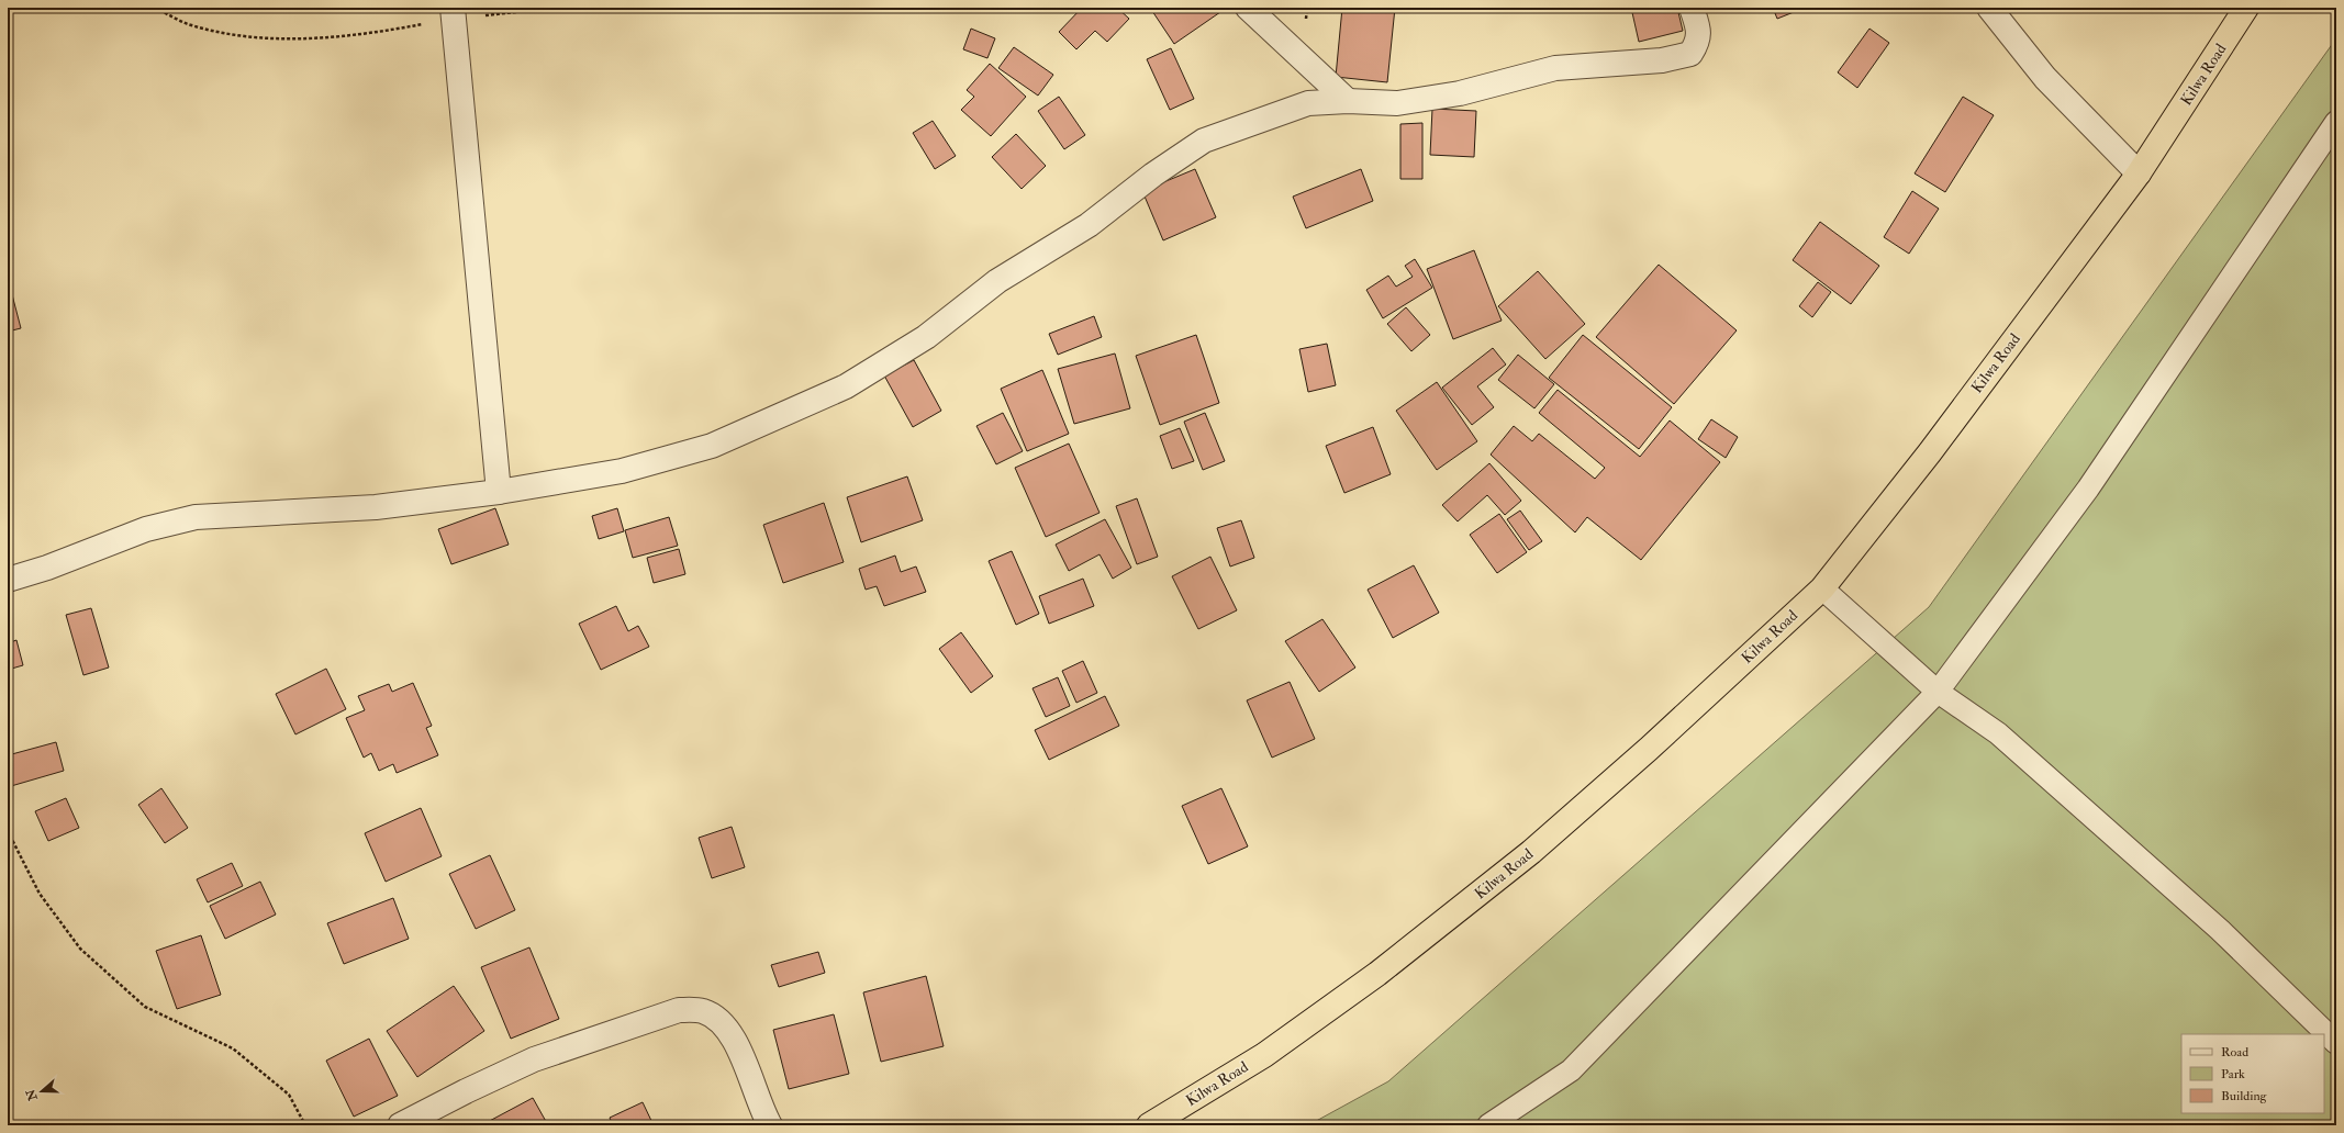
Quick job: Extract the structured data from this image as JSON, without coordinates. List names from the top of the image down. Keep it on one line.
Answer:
{"streets":{"highway":["Kilwa Road"]},"legend":["Road","Park","Building"],"north":"left"}
